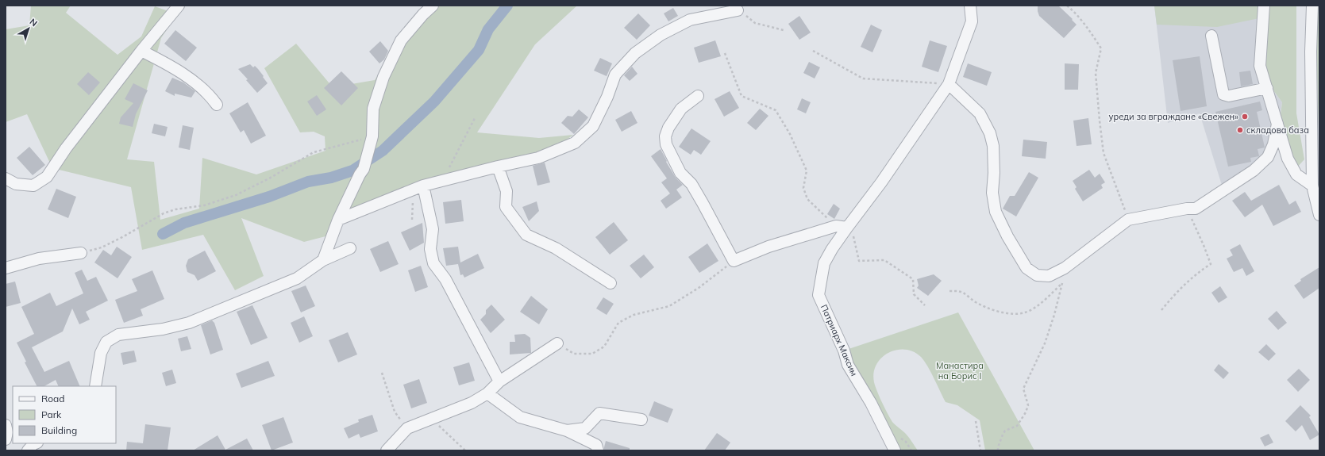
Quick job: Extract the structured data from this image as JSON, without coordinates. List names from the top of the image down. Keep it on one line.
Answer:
{"streets":{"street":["Патриарх Максим"]},"parks":["Манастира на Борис І"],"places":["уреди за вграждане «Свежен»","складова база"],"legend":["Road","Park","Building"],"north":"top right"}
